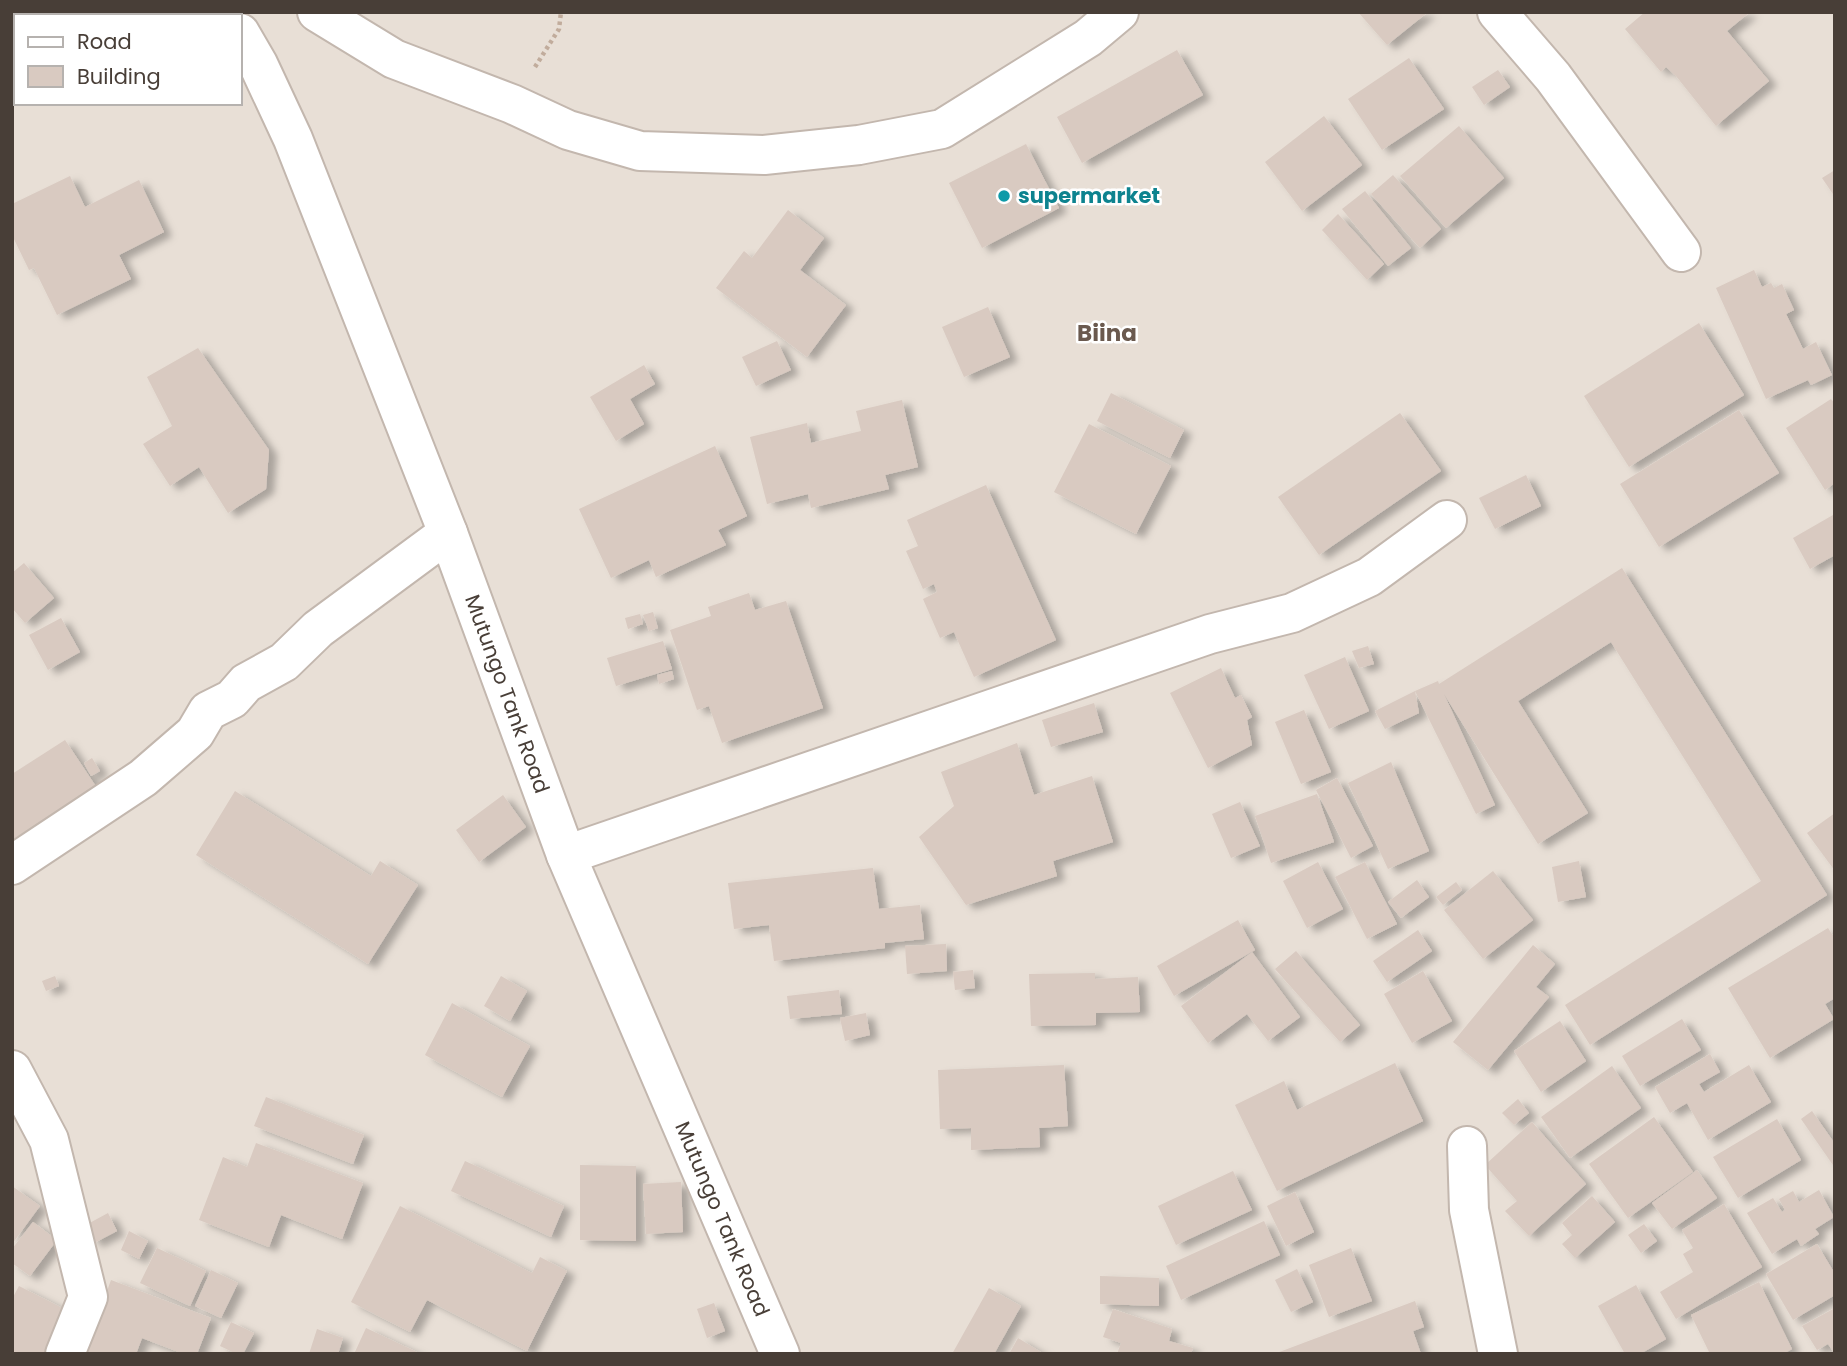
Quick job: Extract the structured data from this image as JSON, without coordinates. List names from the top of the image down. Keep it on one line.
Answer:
{"streets":{"street":["Mutungo Tank Road"]},"districts":["Biina"],"places":["supermarket"],"legend":["Road","Building"]}
